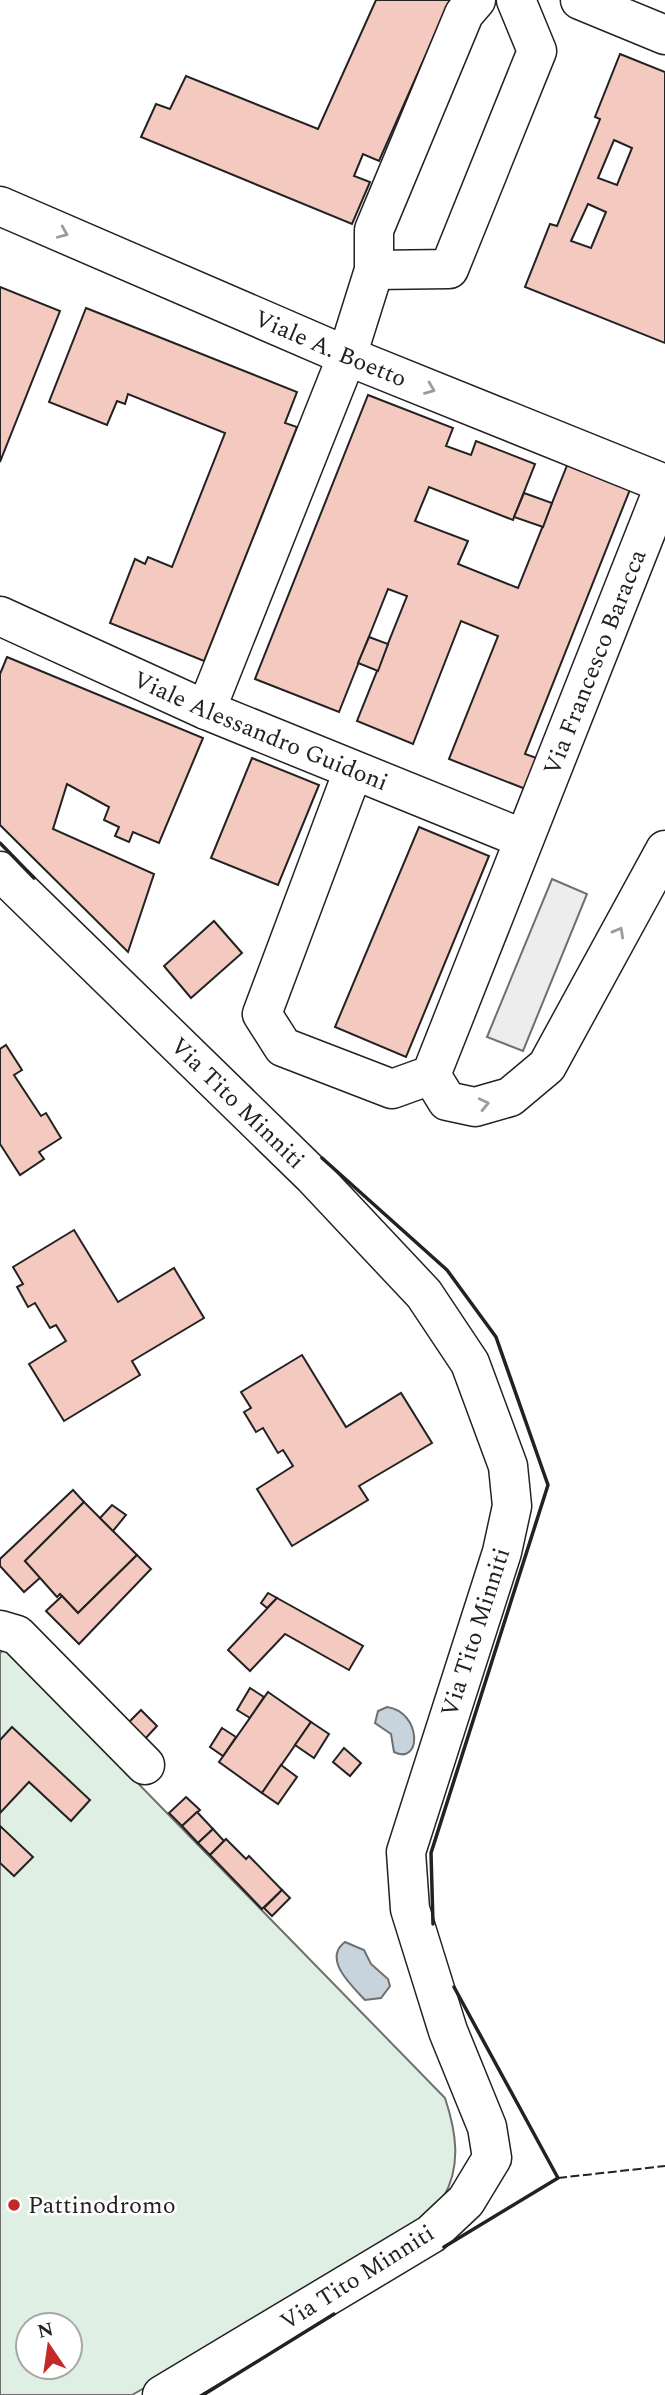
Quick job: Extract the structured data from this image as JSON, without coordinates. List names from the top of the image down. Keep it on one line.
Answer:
{"streets":{"street":["Viale A. Boetto","Via Francesco Baracca","Viale Alessandro Guidoni","Via Tito Minniti"]},"crossings":[["Viale A. Boetto","Via Francesco Baracca"],["Via Francesco Baracca","Viale Alessandro Guidoni"]],"one_way":["Viale A. Boetto"],"places":["Pattinodromo"],"north":"top"}
